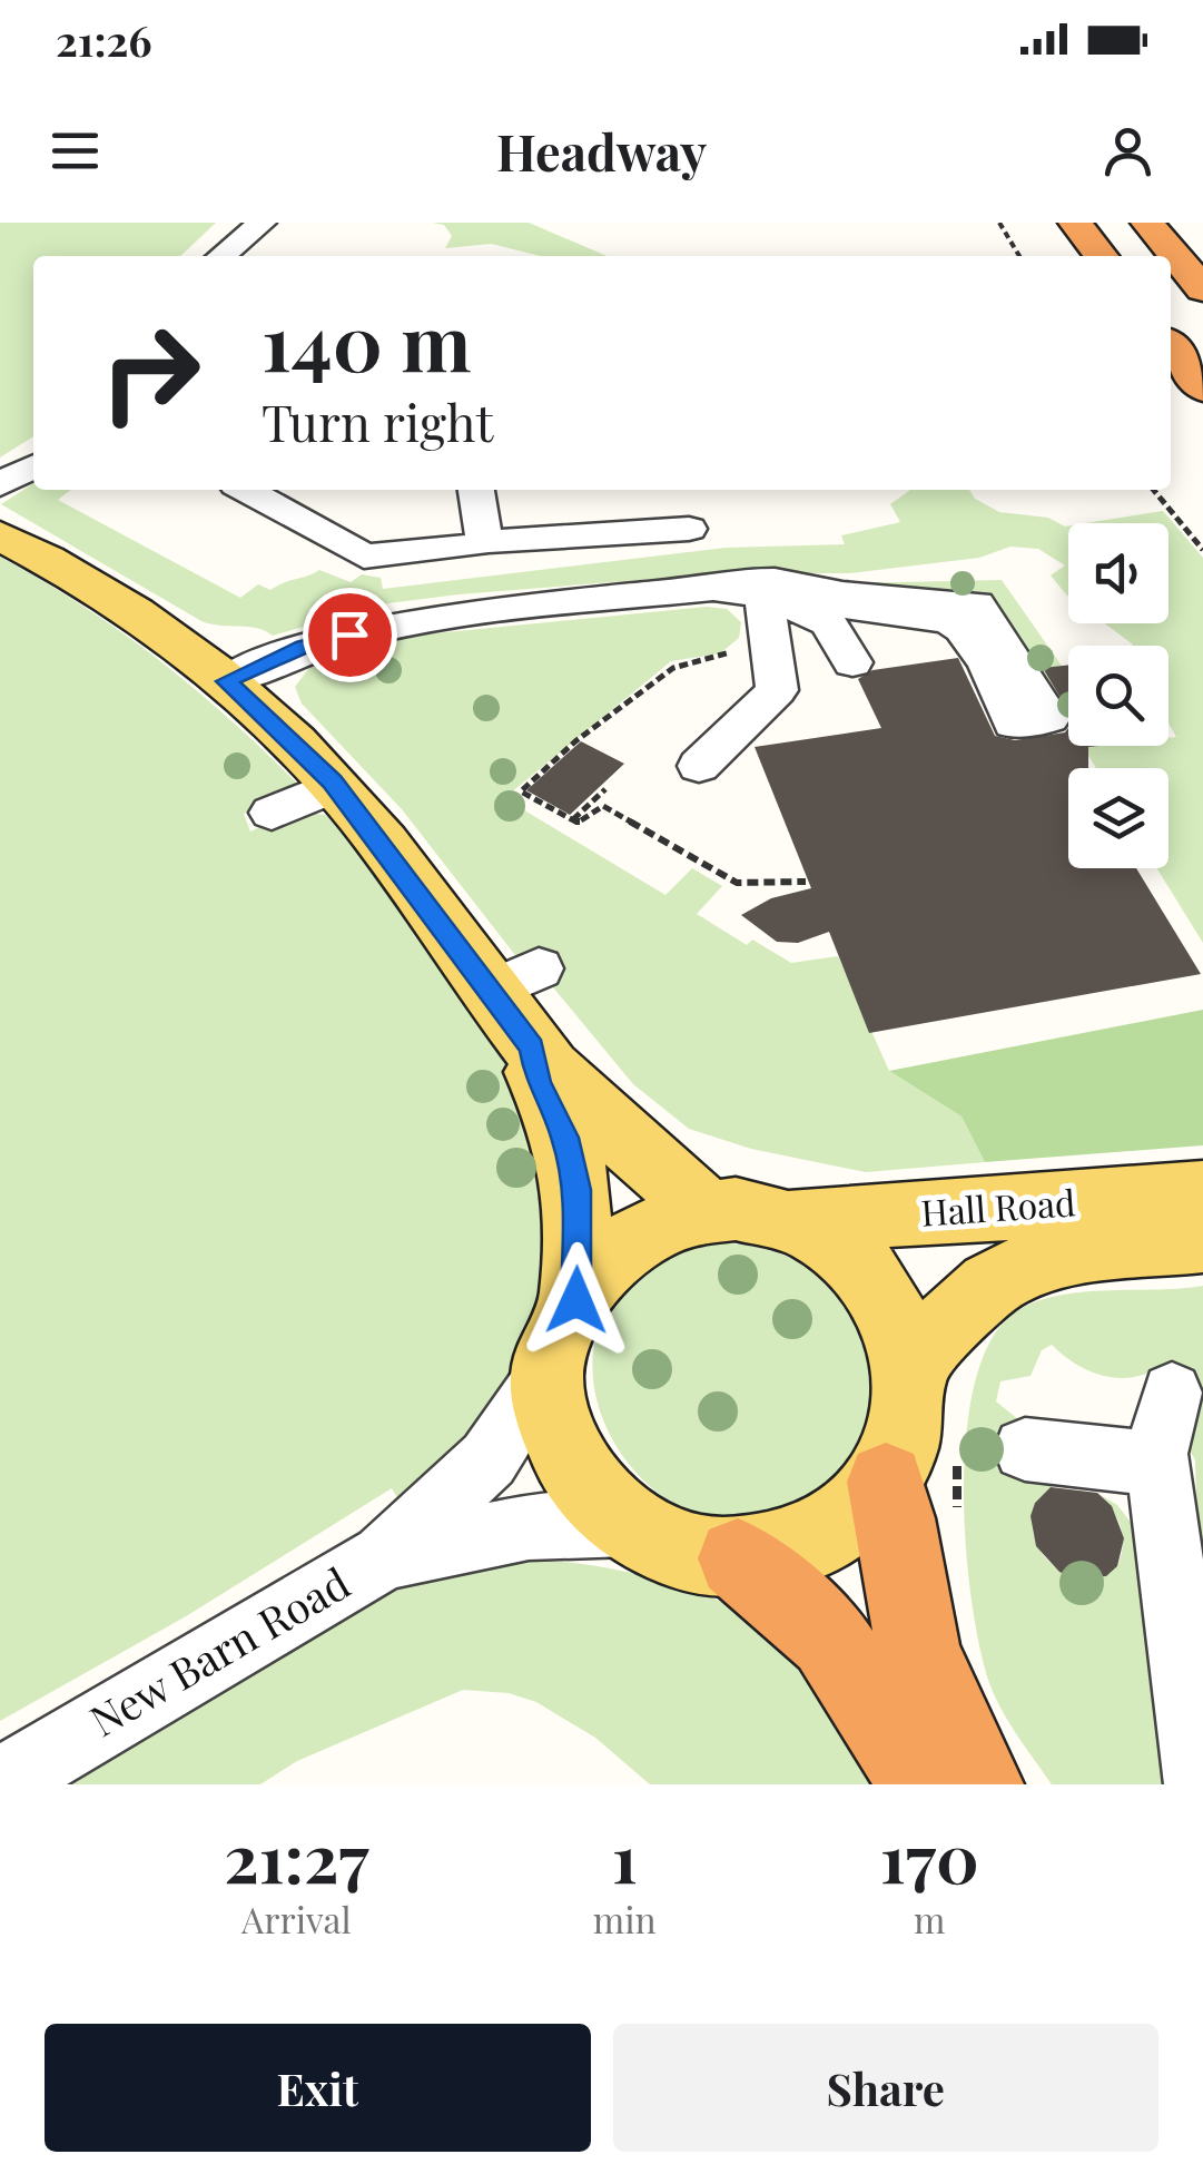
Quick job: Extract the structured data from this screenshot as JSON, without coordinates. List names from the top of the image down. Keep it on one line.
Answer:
{"streets":{"main road":["Hall Road"],"street":["New Barn Road"]},"crossings":[["Hall Road","New Barn Road"]],"page":{"status":"21:26","header":"Headway","turn":["140 m","Turn right"],"eta":["21:27","Arrival","1","min","170","m"],"buttons":["Exit","Share"]}}
